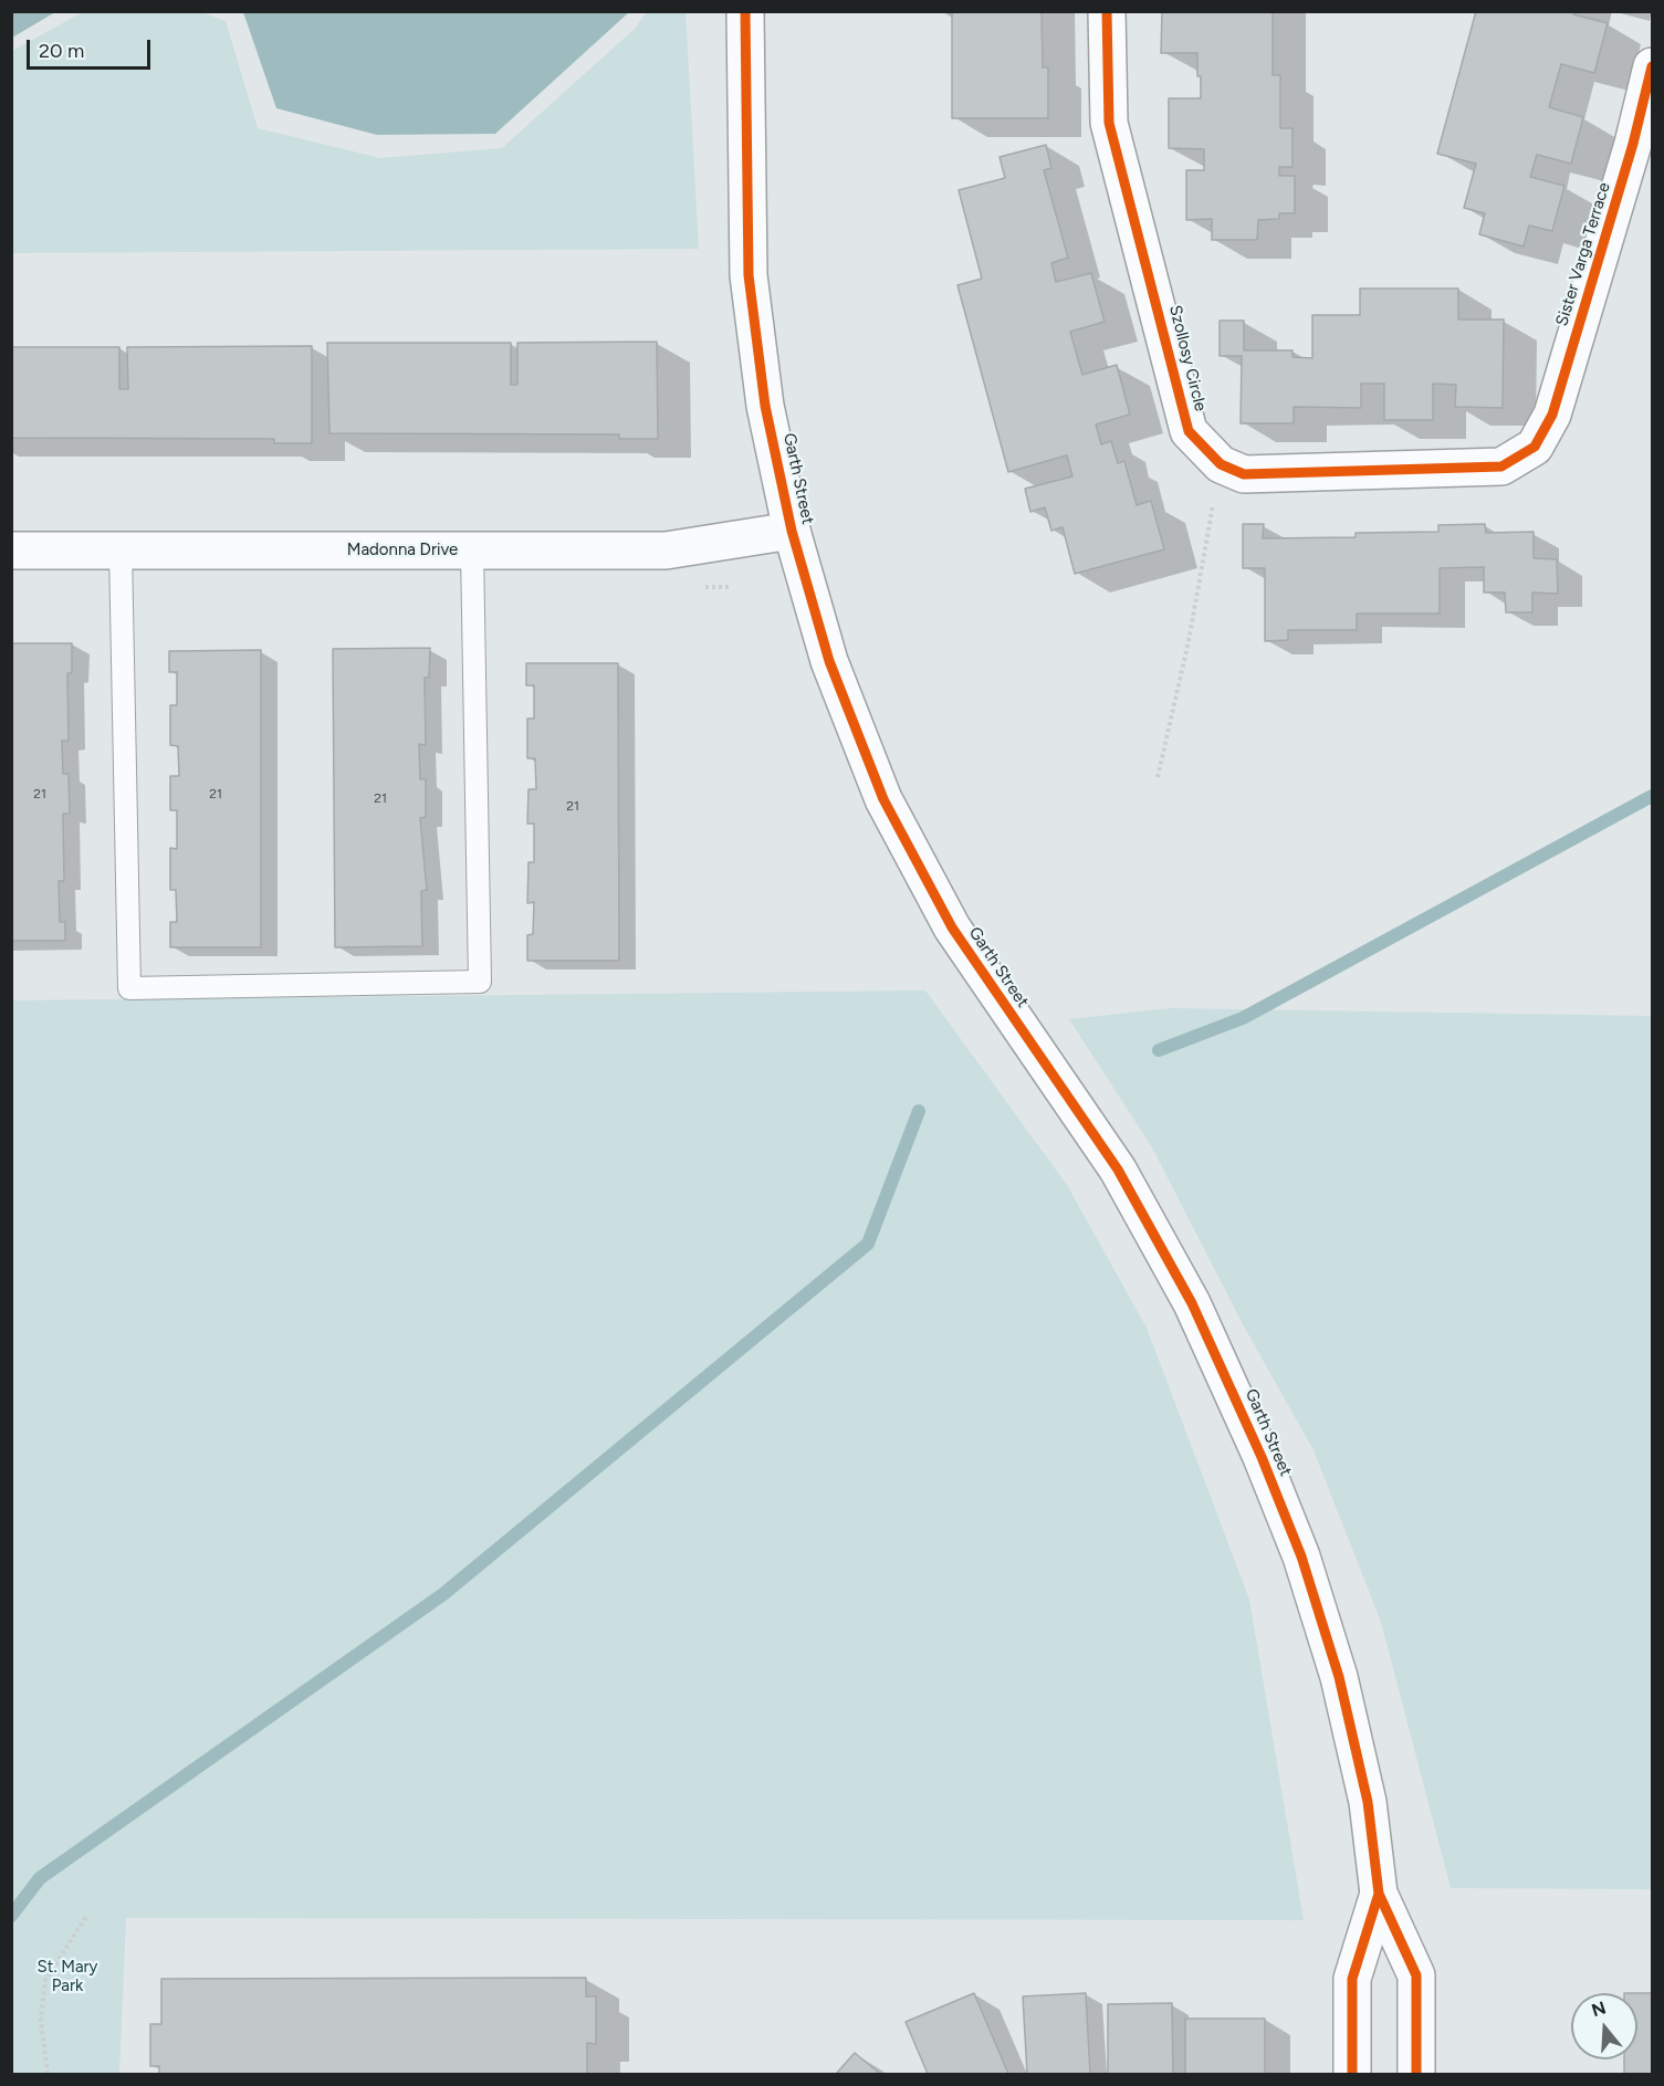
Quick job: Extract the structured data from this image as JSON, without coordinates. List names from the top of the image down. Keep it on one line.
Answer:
{"streets":{"street":["Sister Varga Terrace","Szollosy Circle","Garth Street","Madonna Drive"]},"crossings":[["Sister Varga Terrace","Szollosy Circle"],["Garth Street","Madonna Drive"]],"parks":["St. Mary Park"],"house_numbers":["21","21","21","21"],"scale_bar":"20 m","north":"top"}
